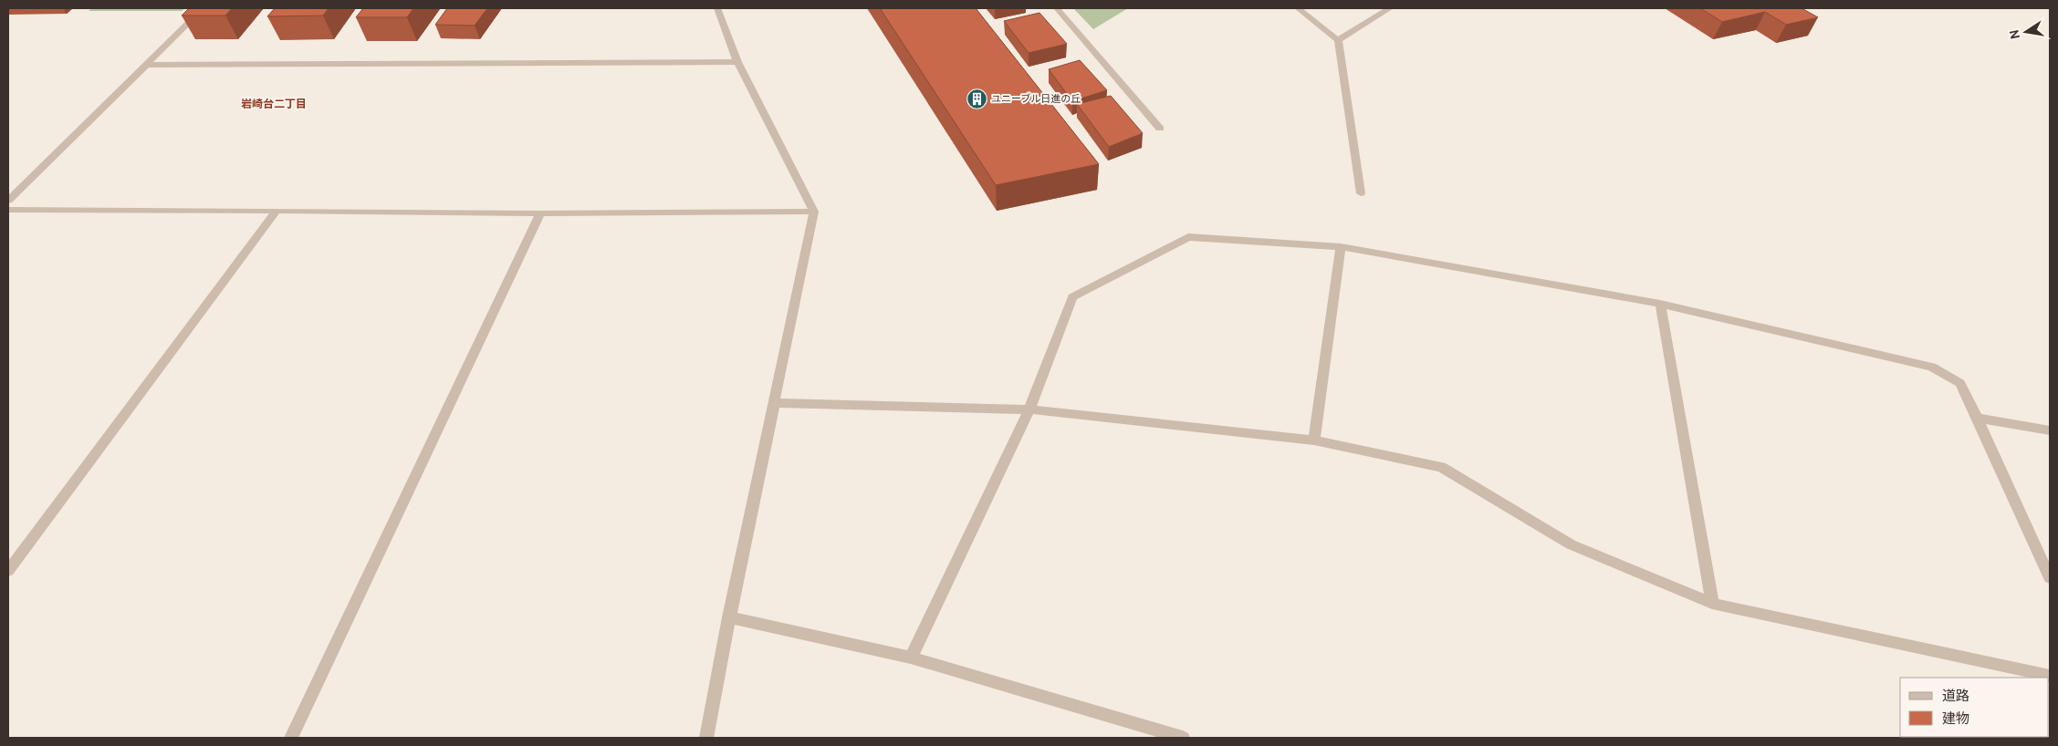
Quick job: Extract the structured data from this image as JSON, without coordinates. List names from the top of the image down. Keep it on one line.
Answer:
{"districts":["岩崎台二丁目"],"places":{"building":["ユニーブル日進の丘"]},"legend":["道路","建物"],"north":"left"}
